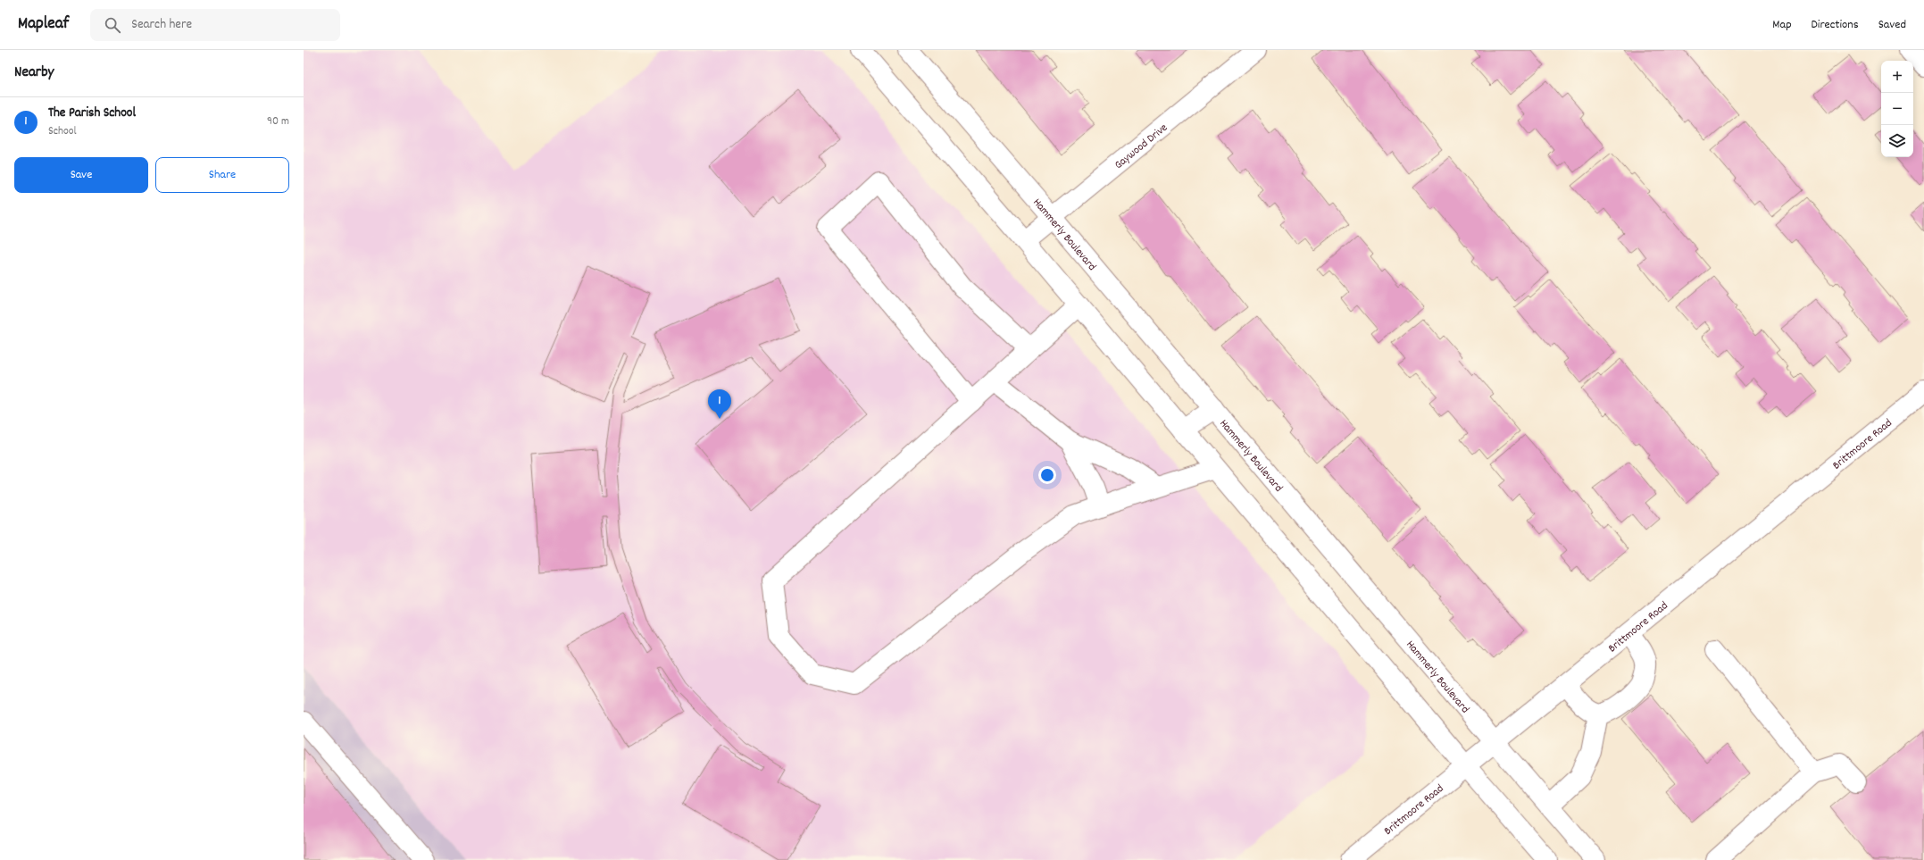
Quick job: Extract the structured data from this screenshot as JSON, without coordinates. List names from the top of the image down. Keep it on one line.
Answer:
{"streets":{"street":["Gaywood Drive","Hammerly Boulevard","Brittmoore Road"]},"crossings":[["Gaywood Drive","Hammerly Boulevard"],["Hammerly Boulevard","Brittmoore Road"]],"page":{"header":"Mapleaf","search":"Search here","nav":["Map","Directions","Saved"],"heading":"Nearby","map_buttons":["+","−"],"list":[{"mark":"1","name":"The Parish School","note":"School","value":"90 m"}],"buttons":["Save","Share"],"pins":"1"}}
